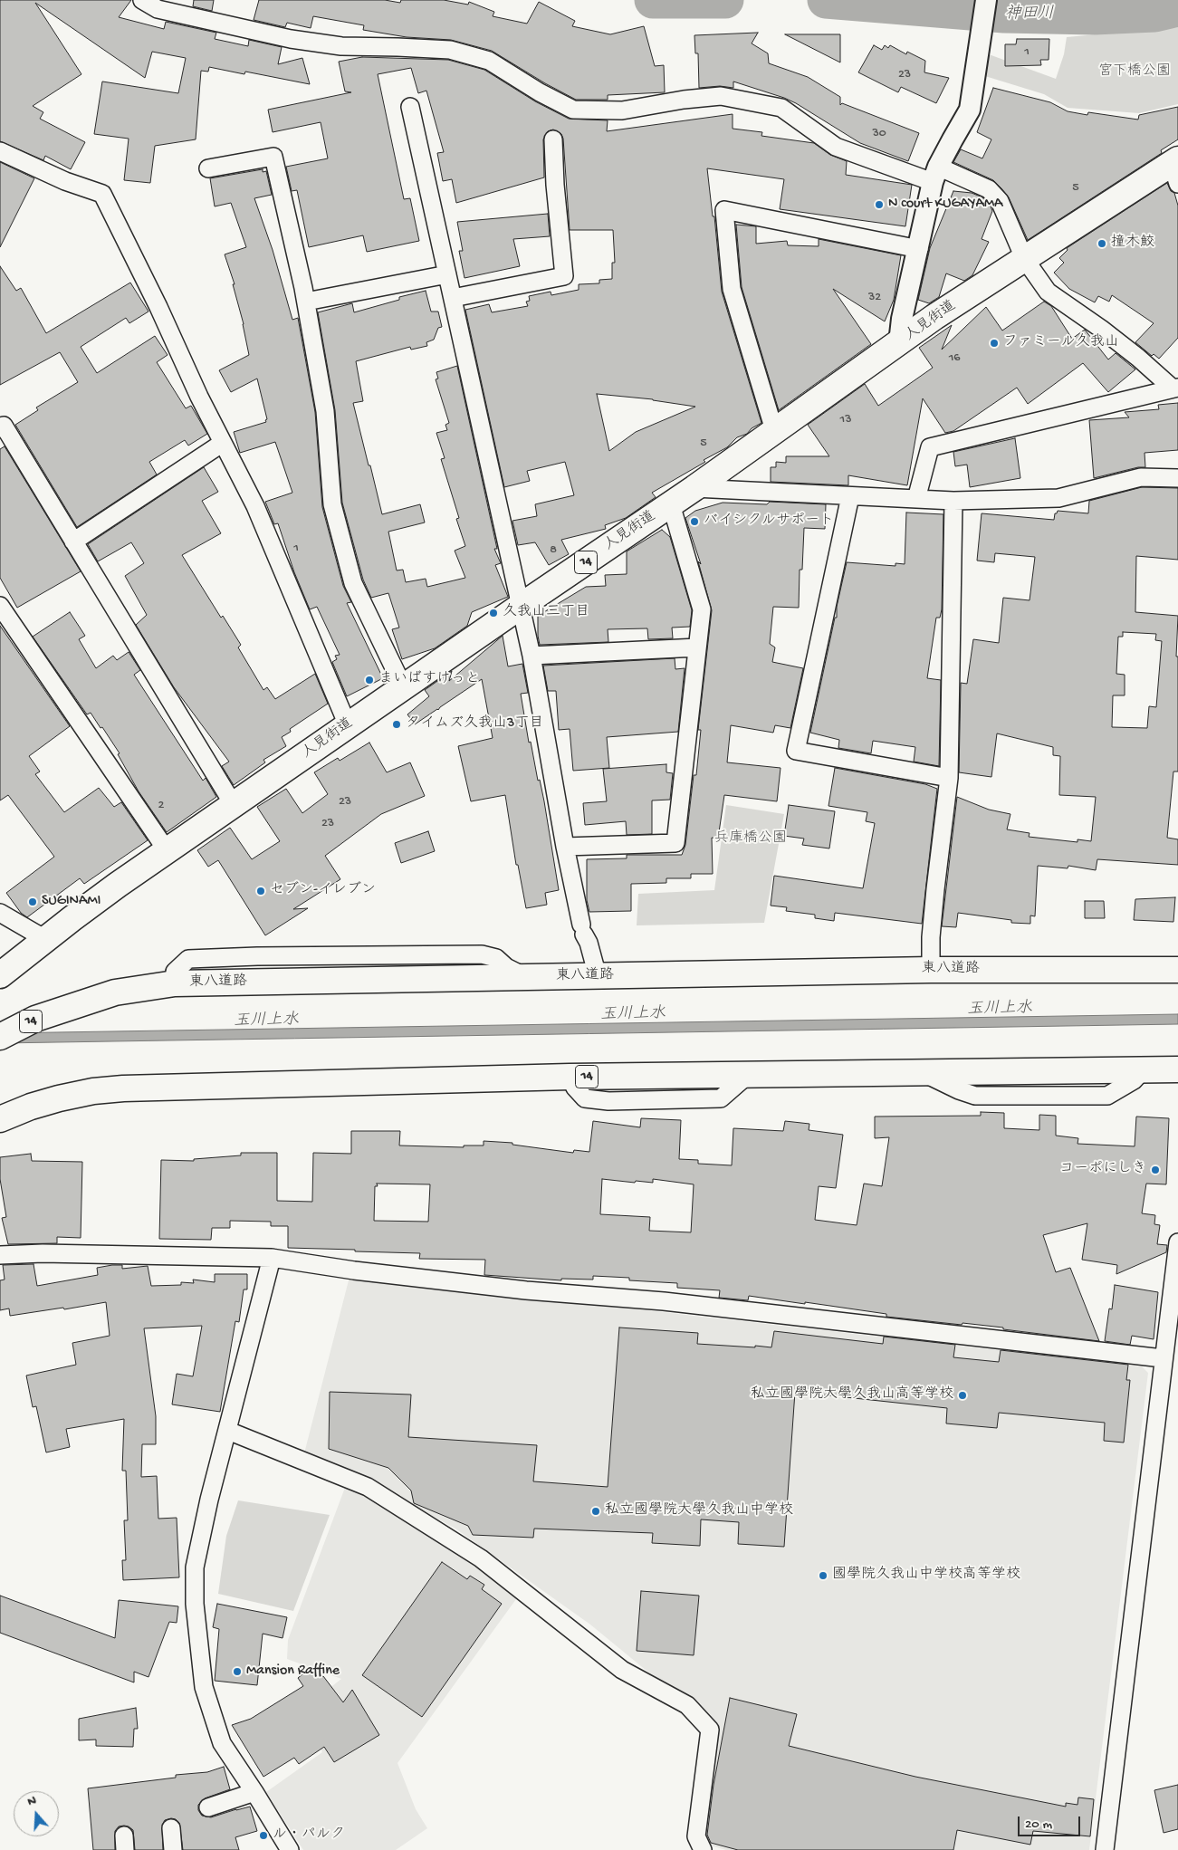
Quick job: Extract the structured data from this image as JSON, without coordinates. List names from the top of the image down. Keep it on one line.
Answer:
{"streets":{"main road":["人見街道","14","東八道路"]},"water":["神田川","玉川上水"],"parks":["宮下橋公園","兵庫橋公園"],"places":["N court KUGAYAMA","撞木鮫","ファミール久我山","バイシクルサポート","久我山三丁目","まいばすけっと","タイムズ久我山3丁目","セブン-イレブン","SUGINAMI","コーポにしき","私立國學院大學久我山高等学校","私立國學院大學久我山中学校","國學院久我山中学校高等学校","Mansion Raffine","ル・パルク"],"house_numbers":["1","23","30","5","32","16","13","5","1","8","23","2","23"],"scale_bar":"20 m","north":"top"}
